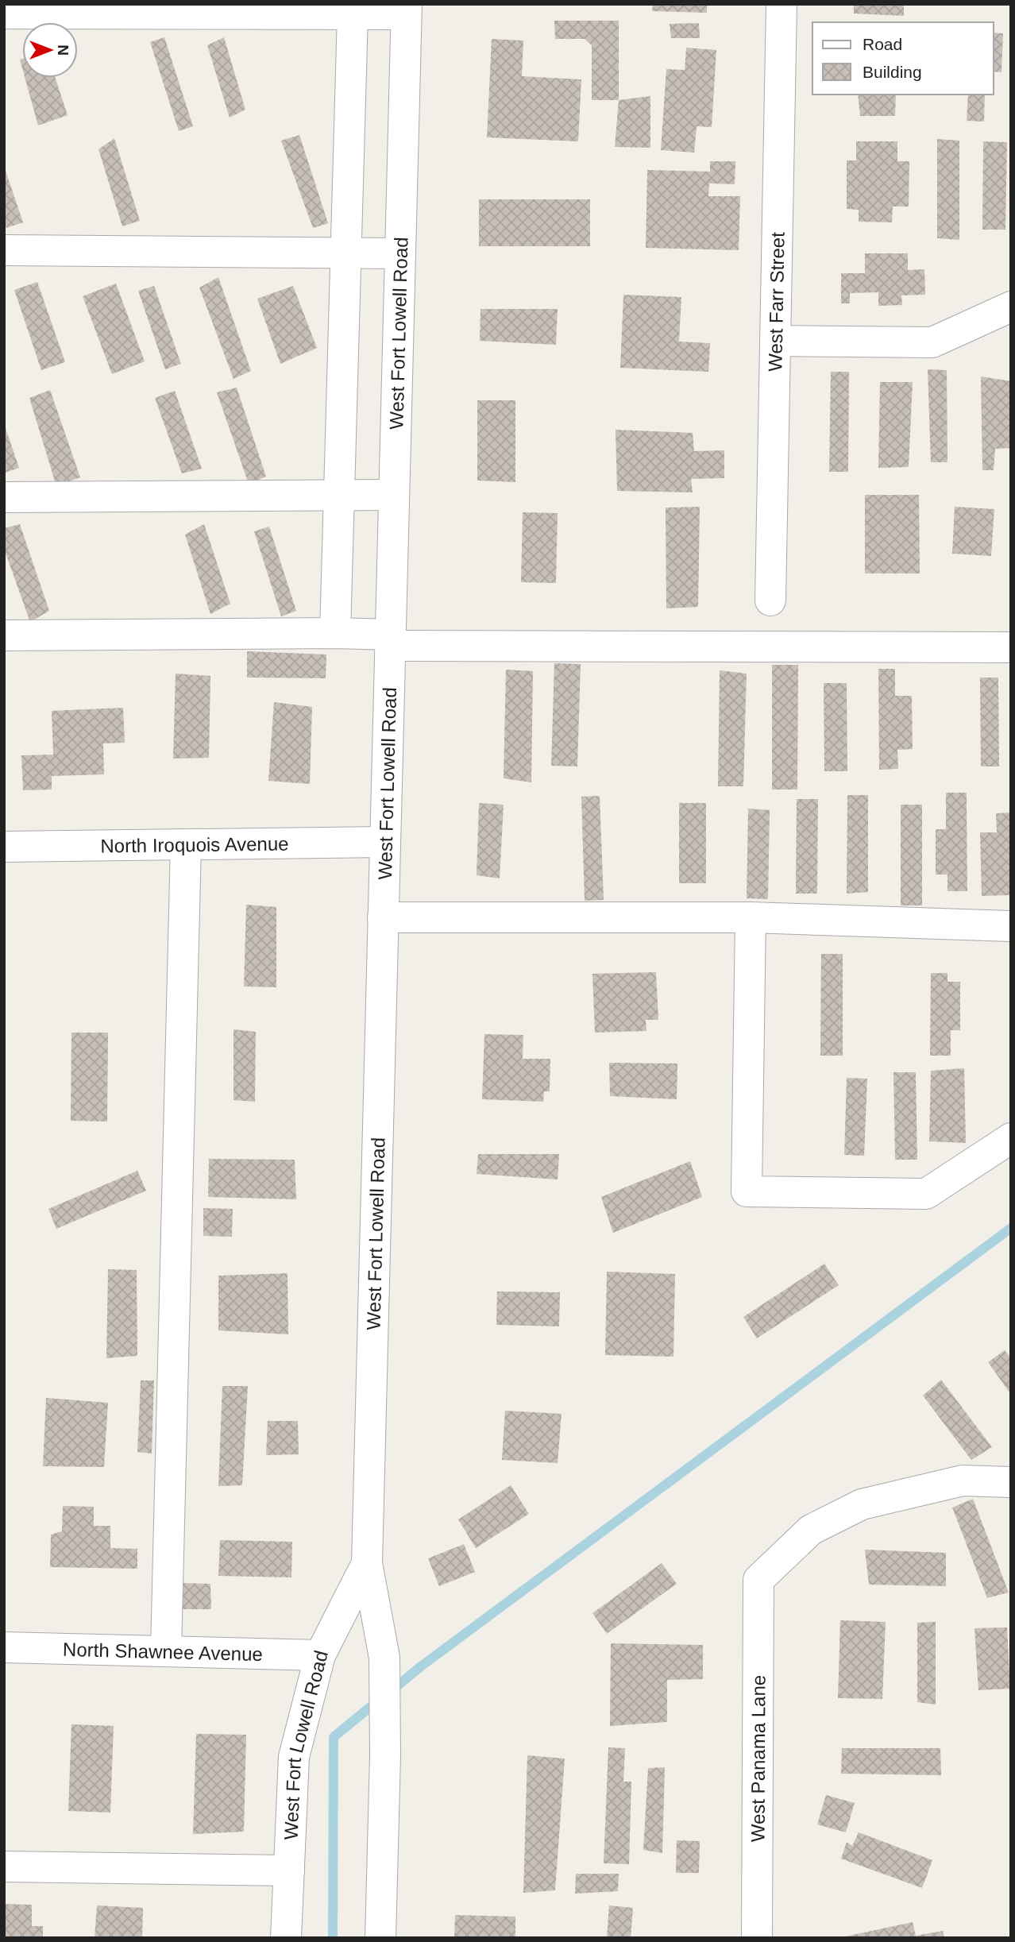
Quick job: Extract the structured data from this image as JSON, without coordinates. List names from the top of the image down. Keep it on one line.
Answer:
{"streets":{"street":["West Farr Street","West Fort Lowell Road","North Iroquois Avenue","North Shawnee Avenue","West Panama Lane"]},"crossings":[["West Fort Lowell Road","North Iroquois Avenue"],["West Fort Lowell Road","North Shawnee Avenue"]],"legend":["Road","Building"],"north":"right"}
